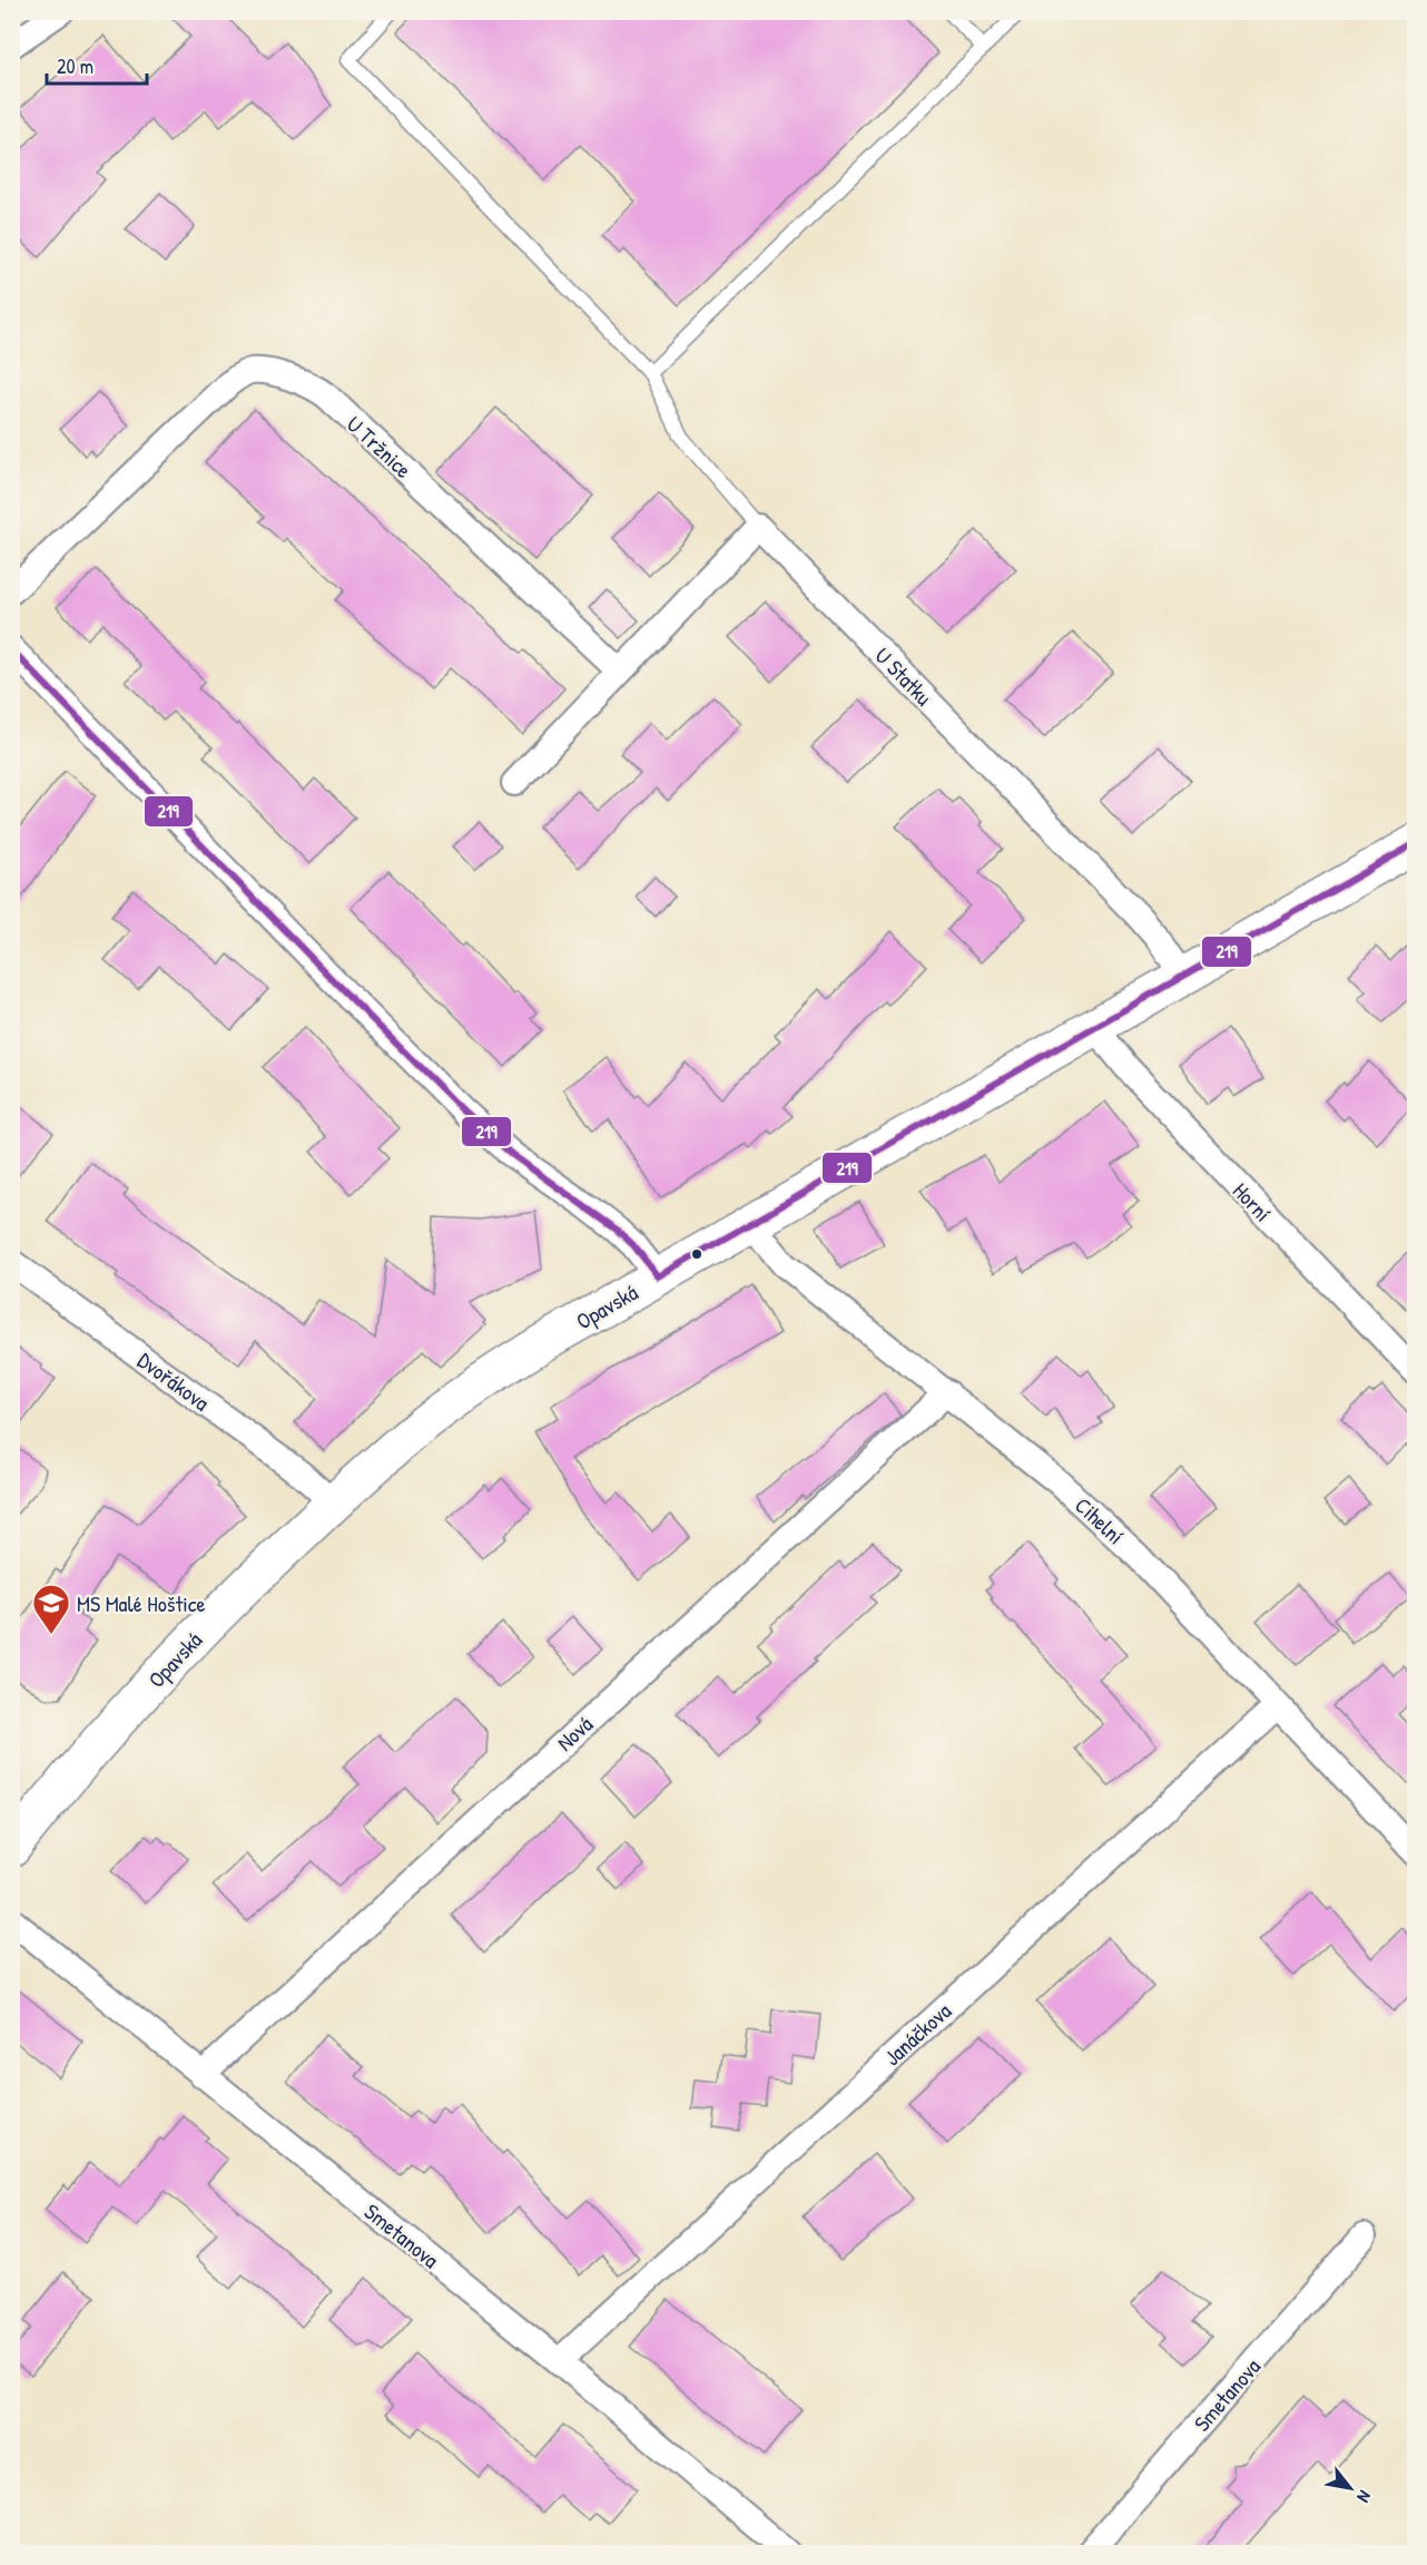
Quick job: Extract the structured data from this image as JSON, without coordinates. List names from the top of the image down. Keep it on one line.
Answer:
{"streets":{"main road":["Opavská"],"street":["U Tržnice","U Statku","Horní","Dvořákova","Cihelní","Nová","Janáčkova","Smetanova"]},"crossings":[["U Statku","Opavská"],["Horní","Opavská"],["Opavská","Dvořákova"],["Opavská","Cihelní"],["Cihelní","Nová"],["Cihelní","Janáčkova"],["Nová","Smetanova"],["Janáčkova","Smetanova"]],"places":{"school or university":["MS Malé Hoštice"]},"lines":["transit line 219"],"scale_bar":"20 m","north":"bottom right"}
